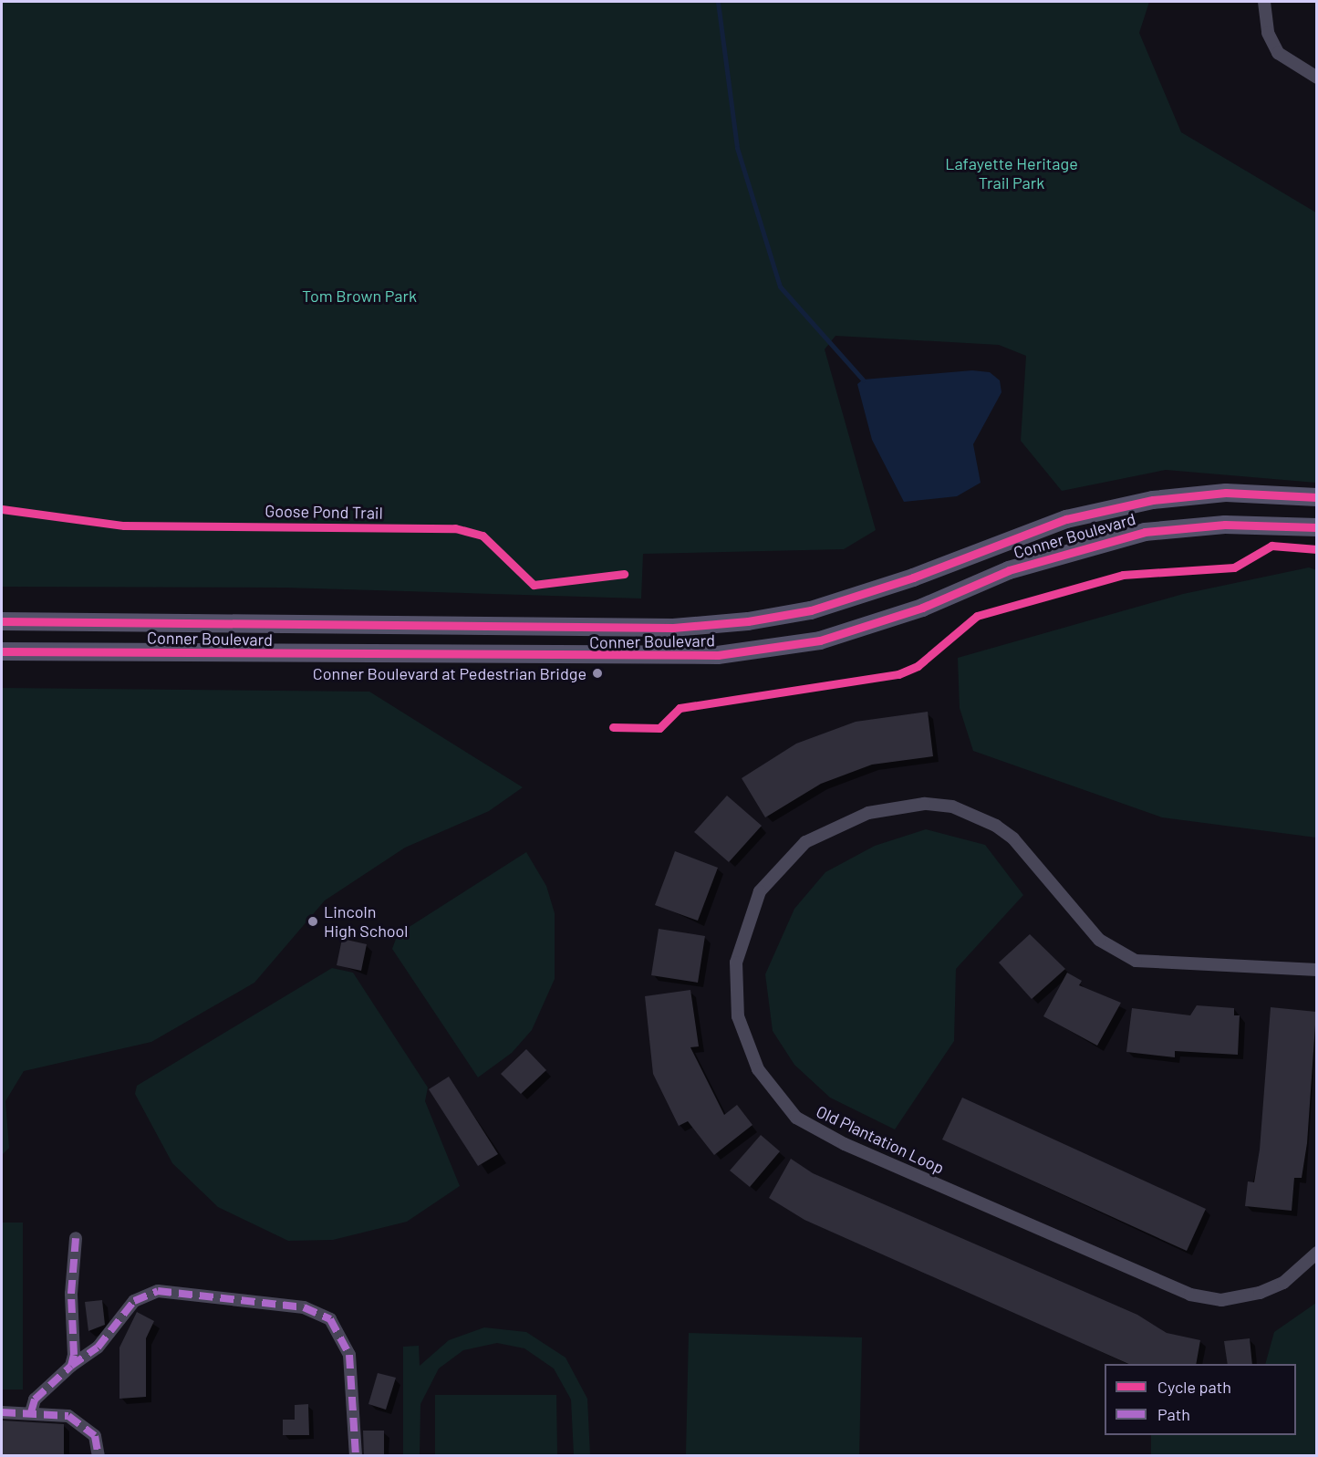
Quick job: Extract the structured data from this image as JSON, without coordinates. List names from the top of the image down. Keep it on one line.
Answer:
{"streets":{"main road":["Conner Boulevard"],"street":["Old Plantation Loop"],"cycle path":["Goose Pond Trail"]},"parks":["Lafayette Heritage Trail Park","Tom Brown Park"],"places":["Conner Boulevard at Pedestrian Bridge","Lincoln High School"],"legend":["Cycle path","Path"]}
